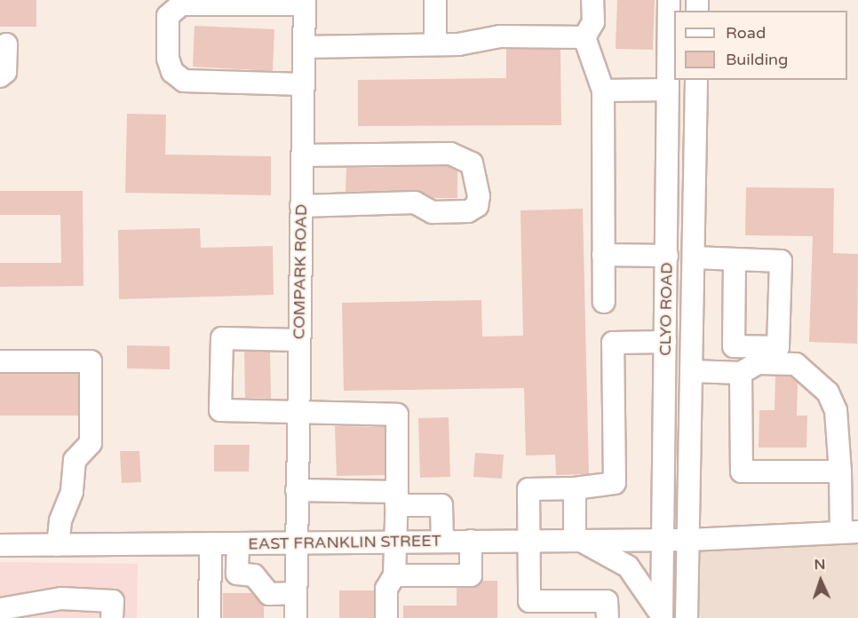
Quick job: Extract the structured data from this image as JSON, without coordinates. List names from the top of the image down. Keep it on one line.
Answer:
{"streets":{"street":["COMPARK ROAD","CLYO ROAD","EAST FRANKLIN STREET"]},"crossings":[["COMPARK ROAD","EAST FRANKLIN STREET"],["CLYO ROAD","EAST FRANKLIN STREET"]],"legend":["Road","Building"],"north":"top"}
